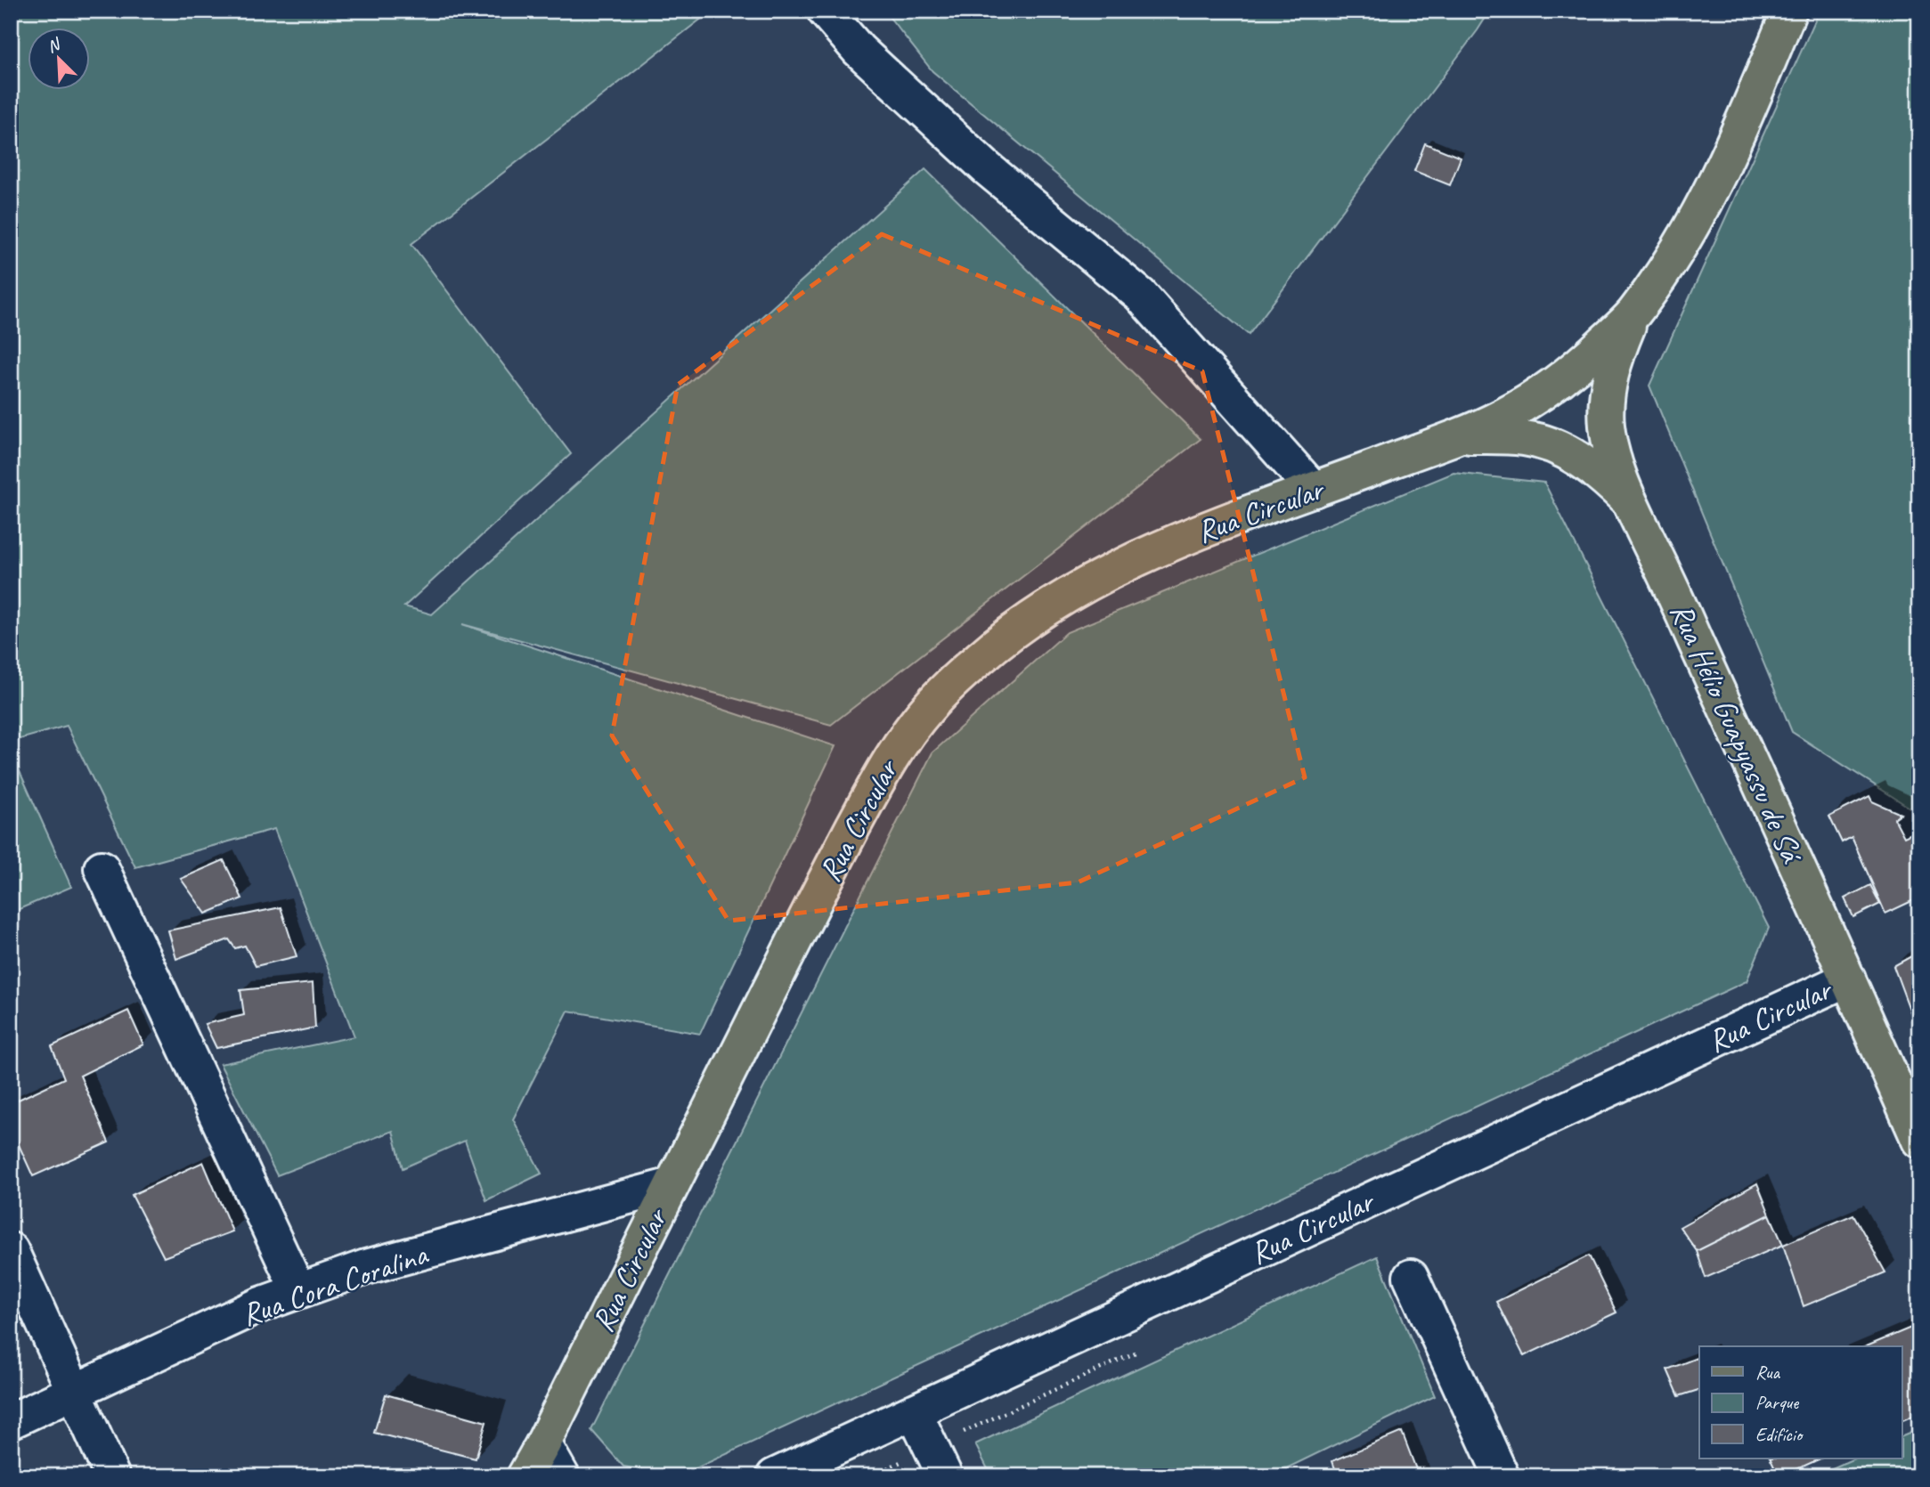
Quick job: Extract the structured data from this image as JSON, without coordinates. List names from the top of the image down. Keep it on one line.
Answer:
{"streets":{"main road":["Rua Circular","Rua Hélio Guapyassu de Sá"],"street":["Rua Cora Coralina"]},"crossings":[["Rua Circular","Rua Hélio Guapyassu de Sá"],["Rua Circular","Rua Cora Coralina"]],"legend":["Rua","Parque","Edifício"],"north":"top left"}
